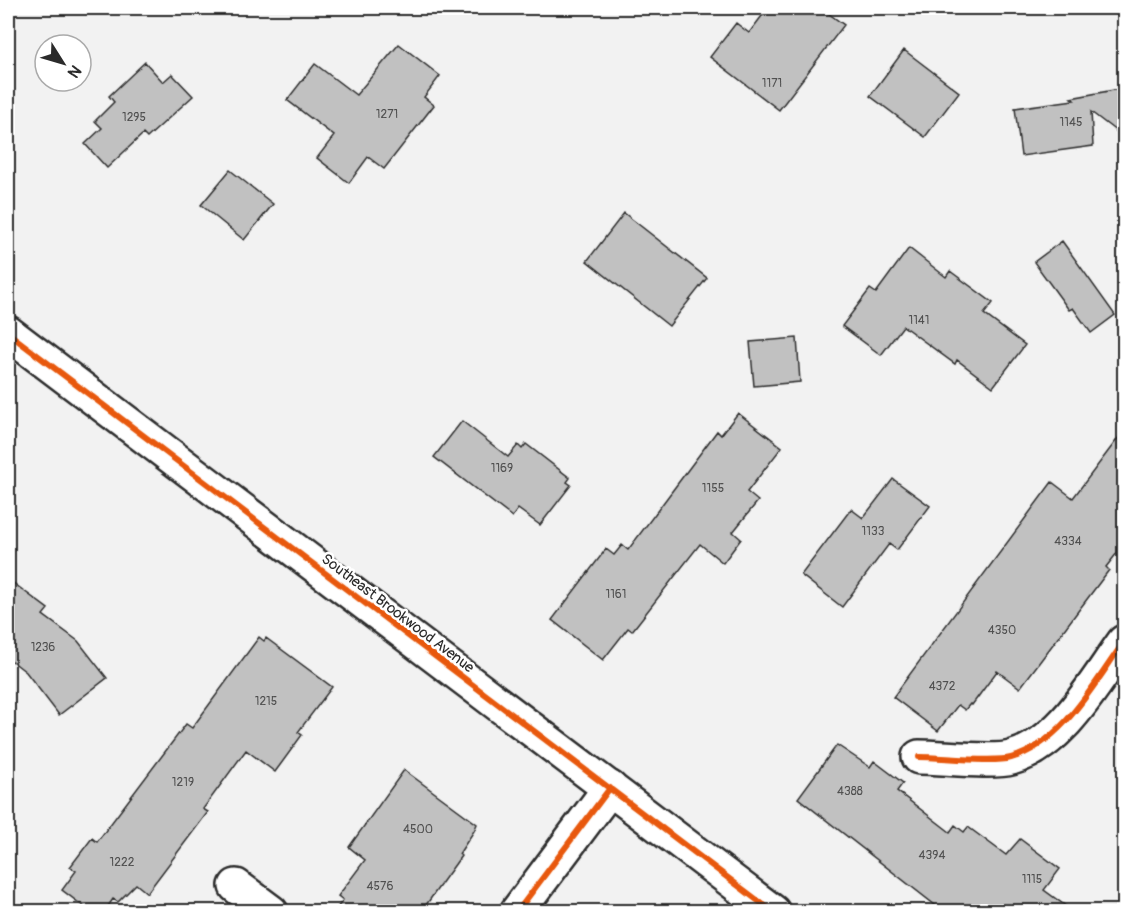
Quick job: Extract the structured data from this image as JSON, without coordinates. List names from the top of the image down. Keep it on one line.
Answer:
{"streets":{"main road":["Southeast Brookwood Avenue"]},"house_numbers":["1171","1271","1295","1145","1141","1169","1155","1133","4334","1161","4350","1236","4372","1215","1219","4388","4500","4394","1222","1115","4576"],"north":"bottom right"}
